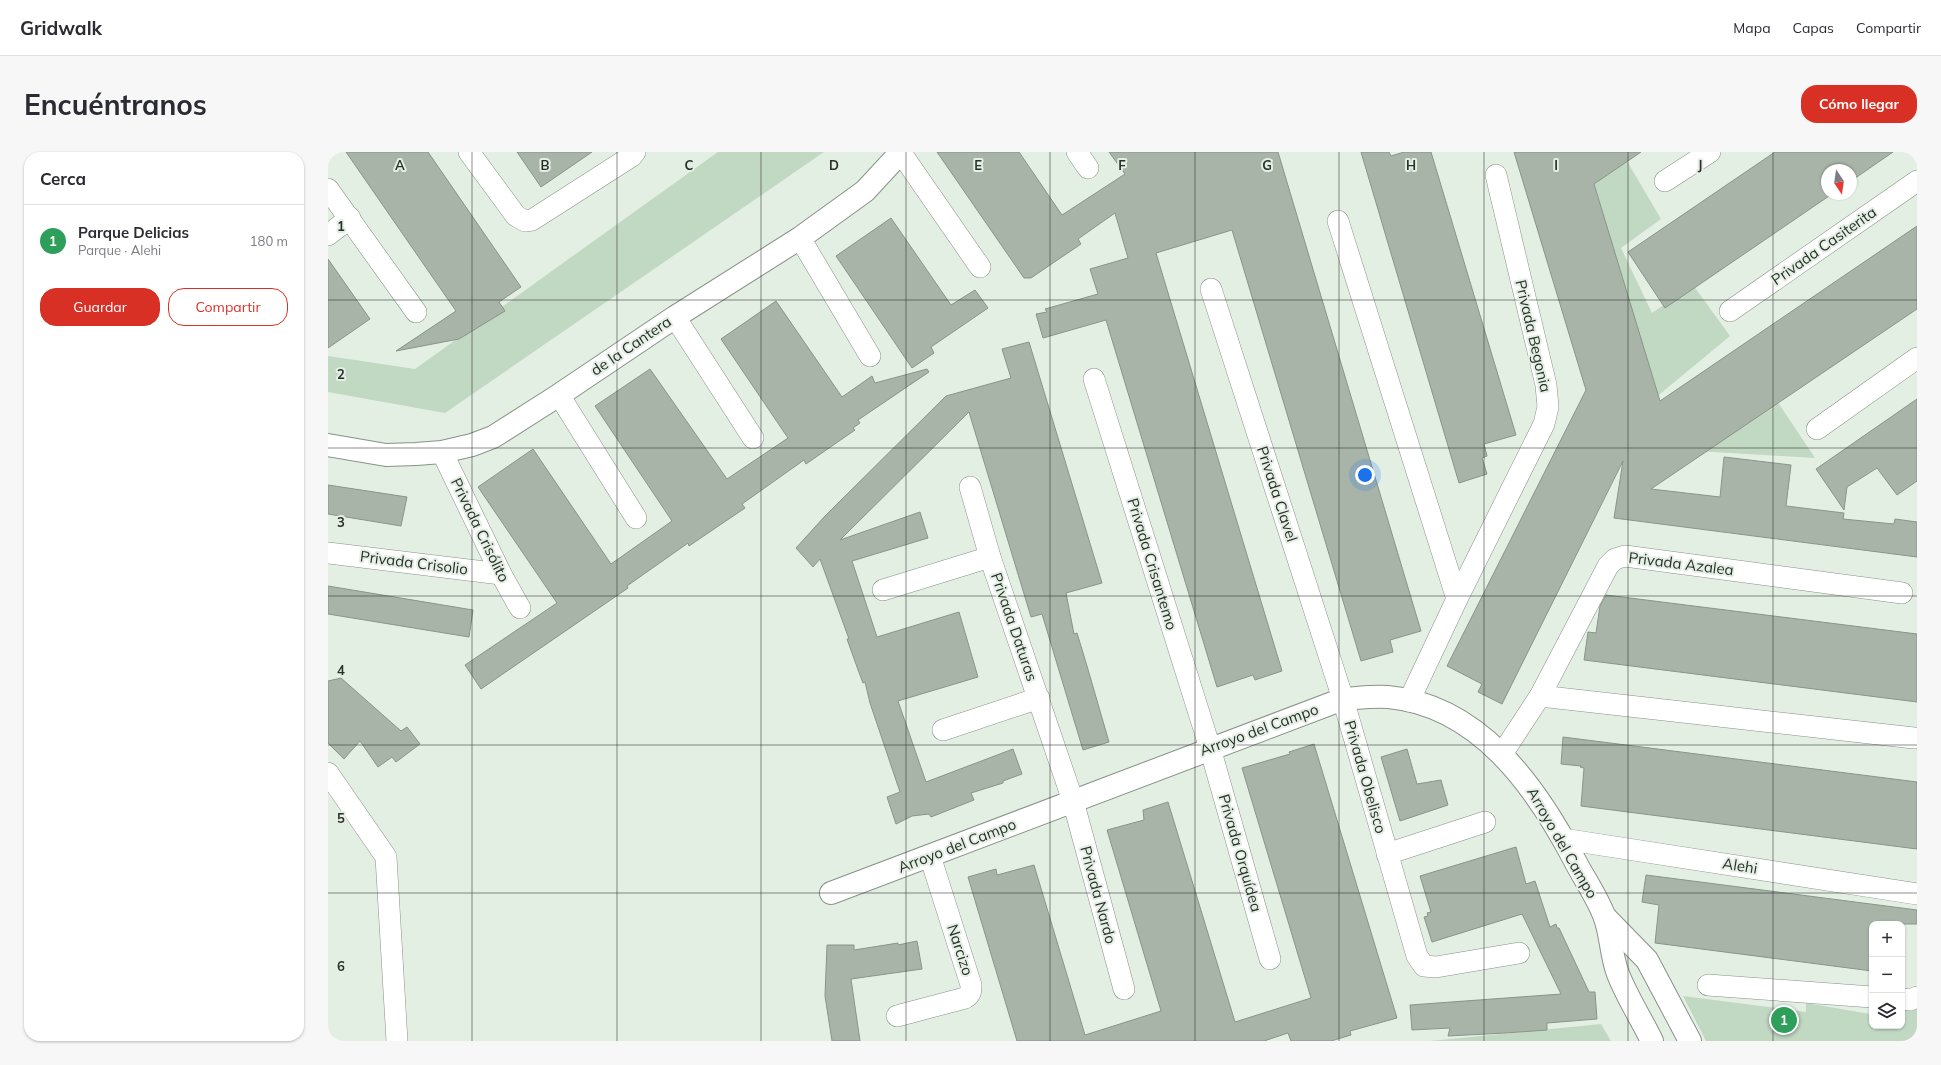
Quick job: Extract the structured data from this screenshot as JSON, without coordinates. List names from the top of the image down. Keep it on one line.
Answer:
{"streets":{"street":["Privada Casiterita","Privada Begonia","de la Cantera","Privada Clavel","Privada Crisólito","Privada Crisolio","Privada Crisantemo","Privada Azalea","Privada Daturas","Arroyo del Campo","Privada Obelisco","Privada Orquídea","Alehi","Privada Nardo","Narcizo"]},"crossings":[["Privada Begonia","Arroyo del Campo"],["de la Cantera","Privada Crisólito"],["Privada Clavel","Arroyo del Campo"],["Privada Clavel","Privada Obelisco"],["Privada Crisólito","Privada Crisolio"],["Privada Crisantemo","Arroyo del Campo"],["Privada Crisantemo","Privada Orquídea"],["Privada Azalea","Arroyo del Campo"],["Privada Daturas","Arroyo del Campo"],["Privada Daturas","Privada Nardo"],["Arroyo del Campo","Privada Obelisco"],["Arroyo del Campo","Privada Orquídea"],["Arroyo del Campo","Alehi"],["Arroyo del Campo","Privada Nardo"],["Arroyo del Campo","Narcizo"]],"north":"bottom","page":{"header":"Gridwalk","nav":["Mapa","Capas","Compartir"],"buttons":["Cómo llegar",["Guardar","Compartir"]],"title":"Encuéntranos","heading":"Cerca","list":[{"mark":"1","name":"Parque Delicias","note":"Parque · Alehi","value":"180 m"}],"map_buttons":["+","−"],"pins":"1"},"grid":{"columns":["A","B","C","D","E","F","G","H","I","J"],"rows":["1","2","3","4","5","6"]}}
